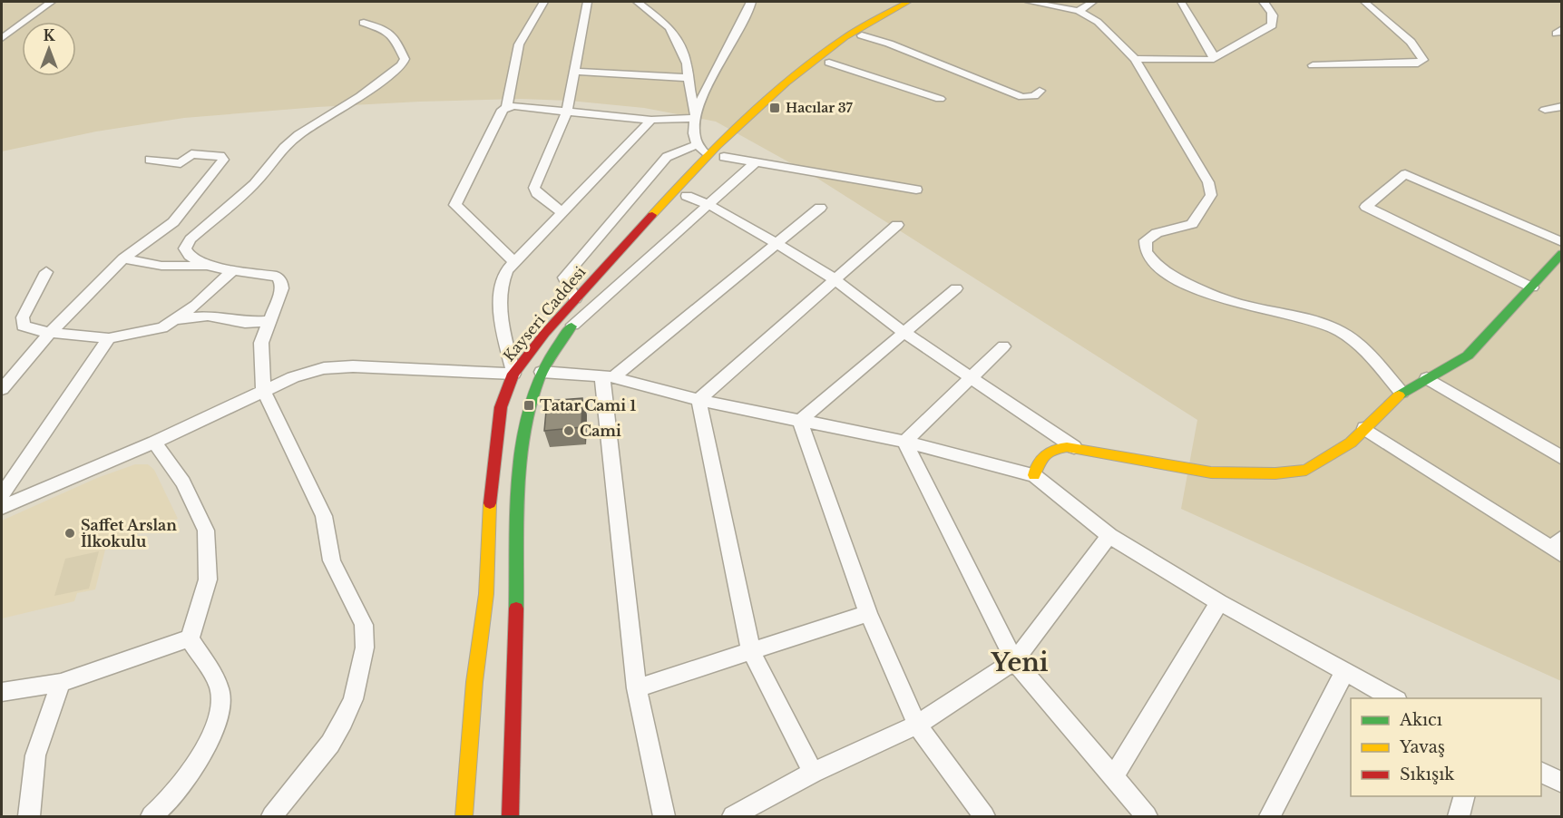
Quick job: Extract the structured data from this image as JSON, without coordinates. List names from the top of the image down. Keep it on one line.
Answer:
{"streets":{"main road":["Kayseri Caddesi"]},"districts":["Yeni"],"places":{"transit":["Hacılar 37","Tatar Cami 1"],"other":["Cami","Saffet Arslan İlkokulu"]},"legend":["Akıcı","Yavaş","Sıkışık"],"north":"top"}
